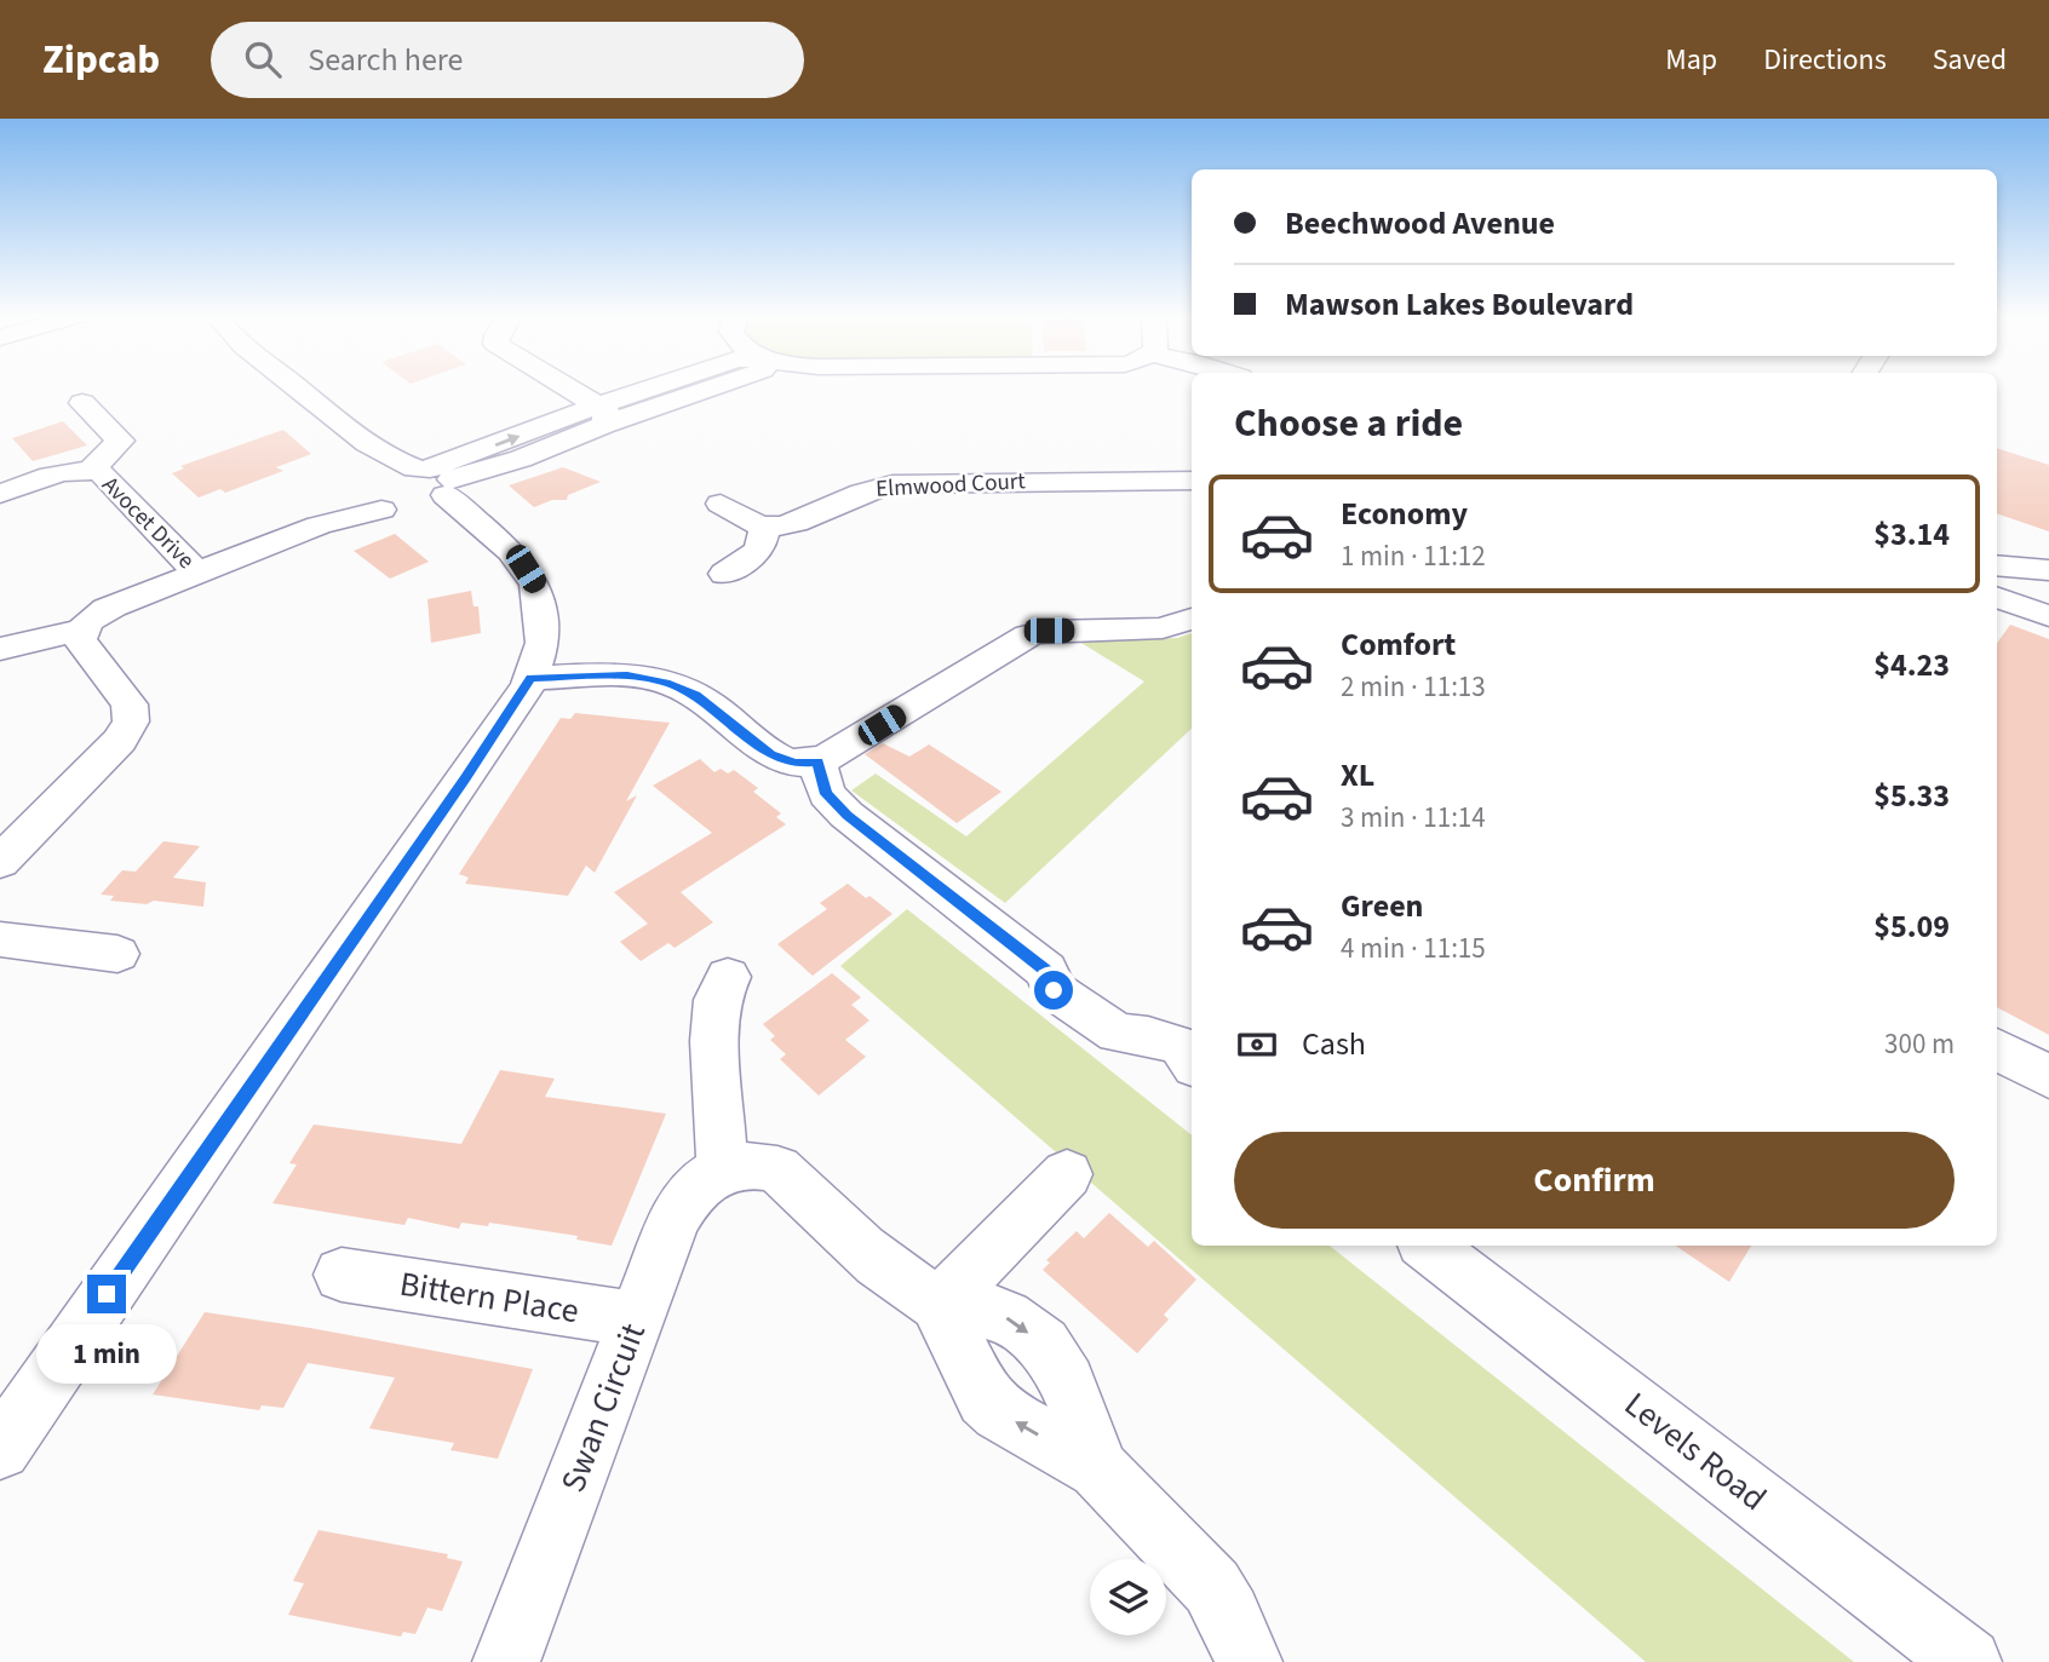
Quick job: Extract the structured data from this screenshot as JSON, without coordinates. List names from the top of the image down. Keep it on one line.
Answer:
{"streets":{"street":["Elmwood Court","Avocet Drive","Bittern Place","Swan Circuit","Levels Road"]},"crossings":[["Bittern Place","Swan Circuit"]],"page":{"header":"Zipcab","search":"Search here","nav":["Map","Directions","Saved"],"banner":["Beechwood Avenue","Mawson Lakes Boulevard"],"heading":"Choose a ride","list":[{"name":"Economy","note":"1 min · 11:12","value":"$3.14"},{"name":"Comfort","note":"2 min · 11:13","value":"$4.23"},{"name":"XL","note":"3 min · 11:14","value":"$5.33"},{"name":"Green","note":"4 min · 11:15","value":"$5.09"}],"pay":["Cash","300 m"],"buttons":"Confirm","bubble":"1 min"}}
